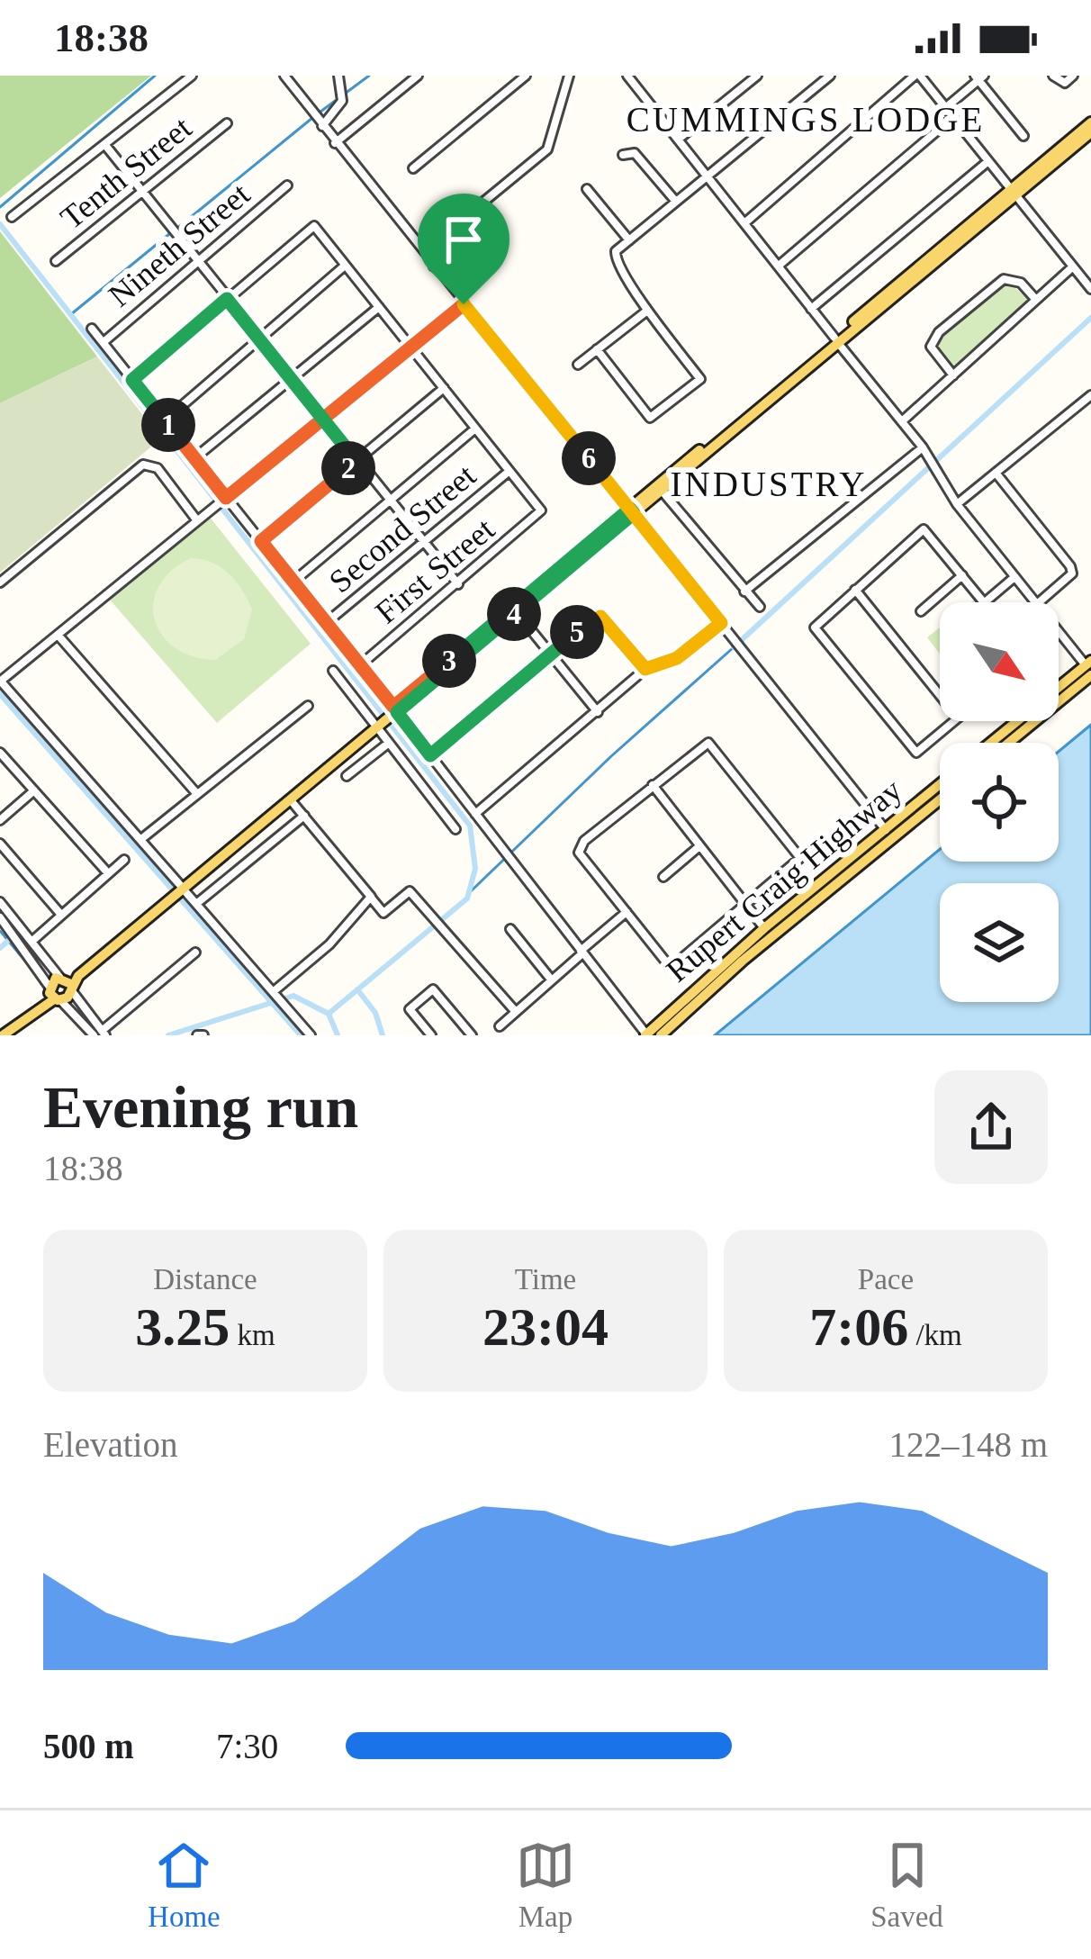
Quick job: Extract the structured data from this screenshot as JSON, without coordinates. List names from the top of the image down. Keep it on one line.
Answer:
{"streets":{"main road":["Rupert Craig Highway"],"street":["Tenth Street","Nineth Street","Second Street","First Street"]},"crossings":[["Second Street","First Street"]],"districts":["CUMMINGS LODGE","INDUSTRY"],"north":"bottom right","page":{"status":"18:38","pins":["1","6","2","4","5","3"],"heading":["Evening run","18:38"],"stats":[["Distance","3.25 km"],["Time","23:04"],["Pace","7:06 /km"]],"chart":["Elevation","122–148 m"],"list":[{"name":"500 m","note":"7:30"}],"tabs":["Home","Map","Saved"]}}
